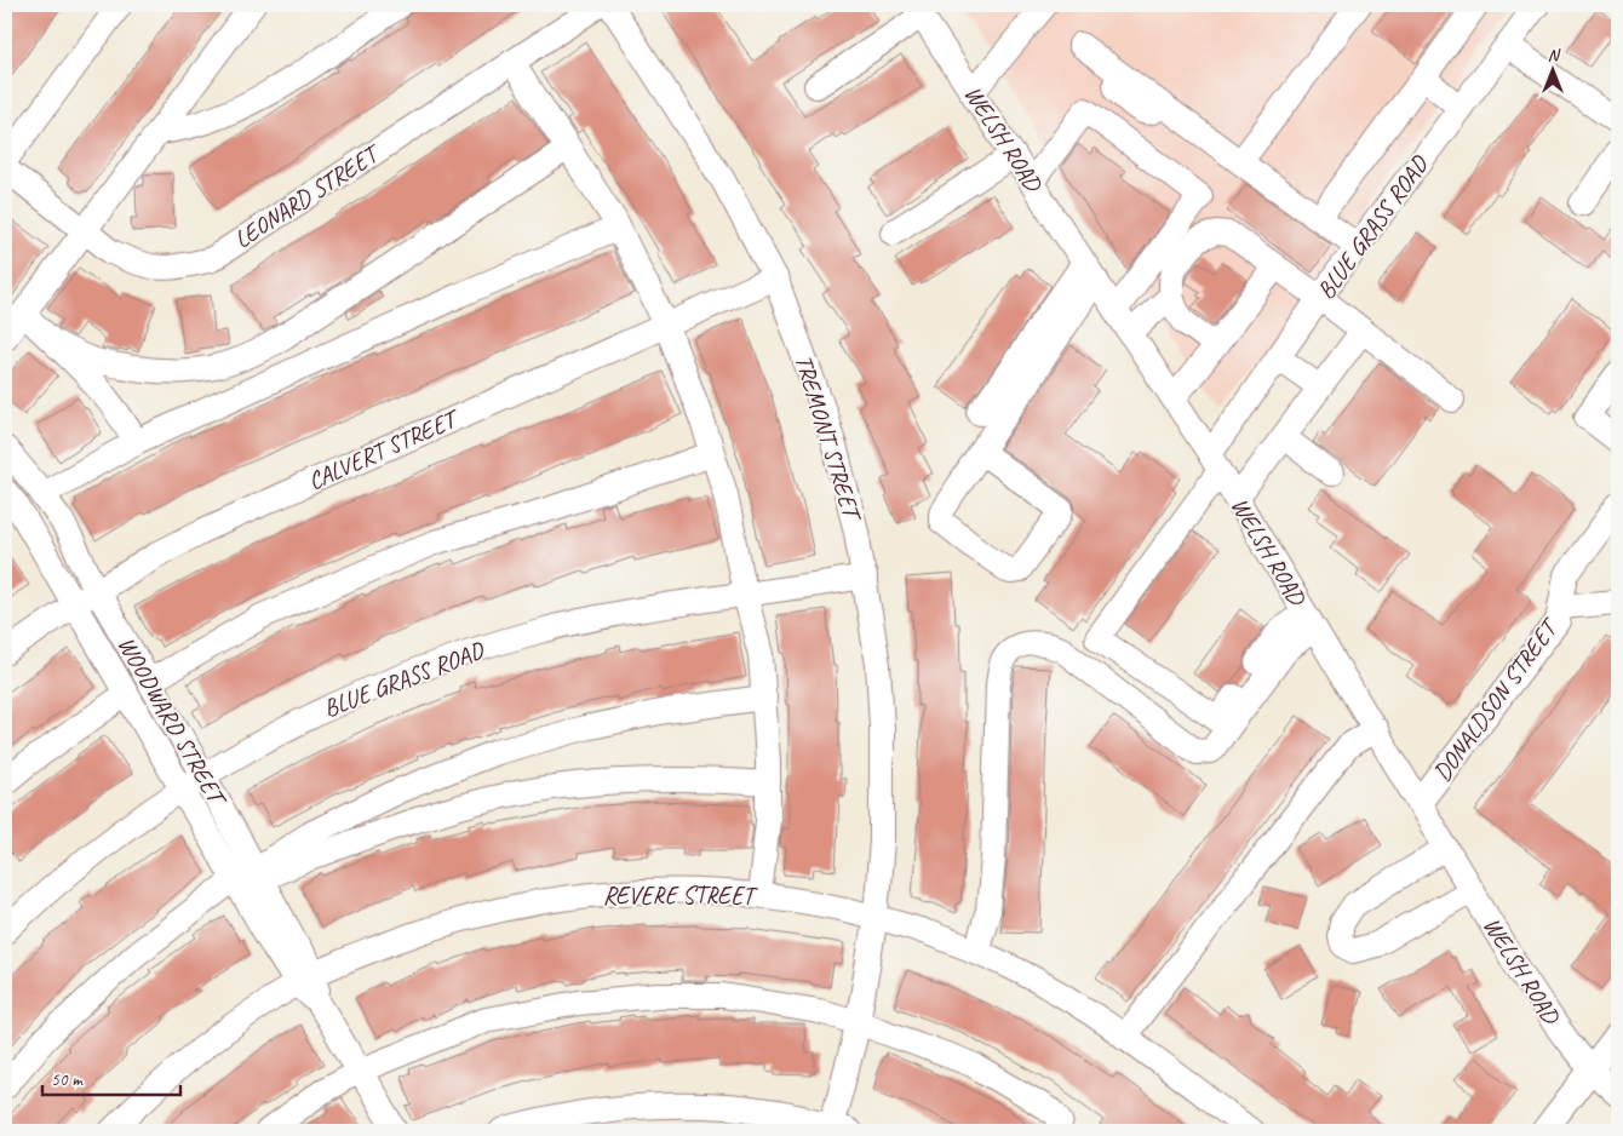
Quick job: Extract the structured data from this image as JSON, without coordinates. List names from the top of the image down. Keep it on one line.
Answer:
{"streets":{"street":["WELSH ROAD","LEONARD STREET","BLUE GRASS ROAD","TREMONT STREET","CALVERT STREET","DONALDSON STREET","WOODWARD STREET","REVERE STREET"]},"crossings":[["WELSH ROAD","BLUE GRASS ROAD"],["WELSH ROAD","DONALDSON STREET"],["BLUE GRASS ROAD","TREMONT STREET"],["BLUE GRASS ROAD","WOODWARD STREET"],["TREMONT STREET","CALVERT STREET"],["TREMONT STREET","REVERE STREET"],["CALVERT STREET","WOODWARD STREET"],["WOODWARD STREET","REVERE STREET"]],"scale_bar":"50 m","north":"top"}
